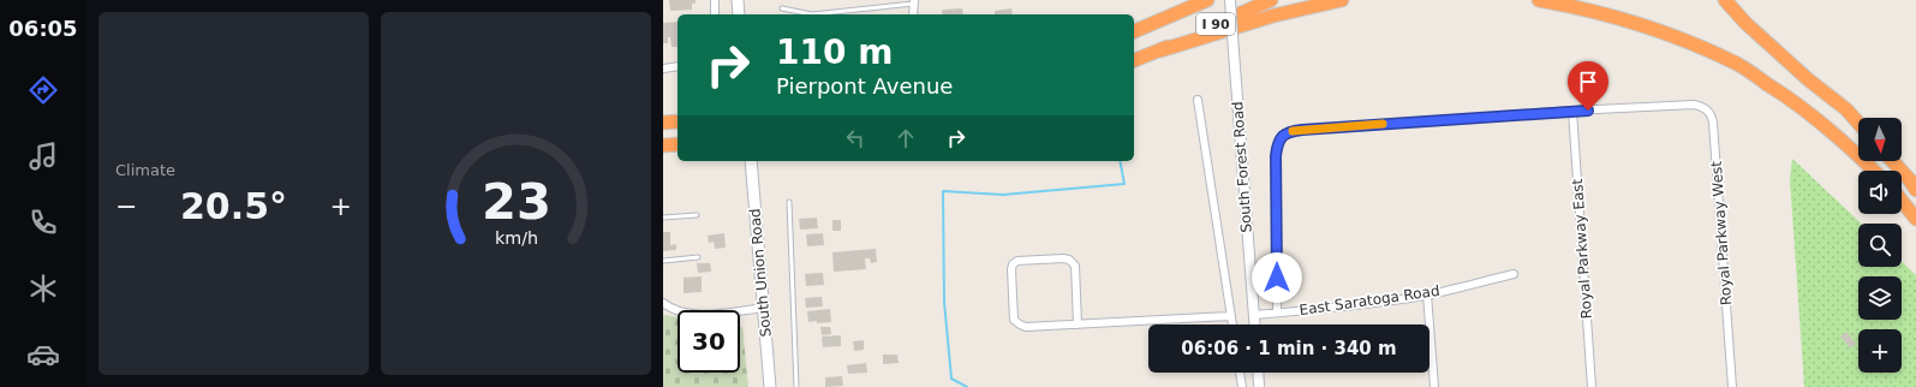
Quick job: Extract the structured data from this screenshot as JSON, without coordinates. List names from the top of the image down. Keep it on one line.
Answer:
{"streets":{"highway":["I 90"],"main road":["South Union Road"],"street":["South Forest Road","Royal Parkway West","Royal Parkway East","East Saratoga Road"]},"crossings":[["South Forest Road","East Saratoga Road"],["Royal Parkway West","Royal Parkway East"],["Royal Parkway West","East Saratoga Road"]],"north":"bottom","page":{"tabs":"06:05","tile":"Climate","turn":["110 m","Pierpont Avenue"],"map_buttons":"+","heat":["−","20.5°","+"],"limit":"30","trip":"06:06 · 1 min · 340 m","gauge":["23","km/h"]}}
